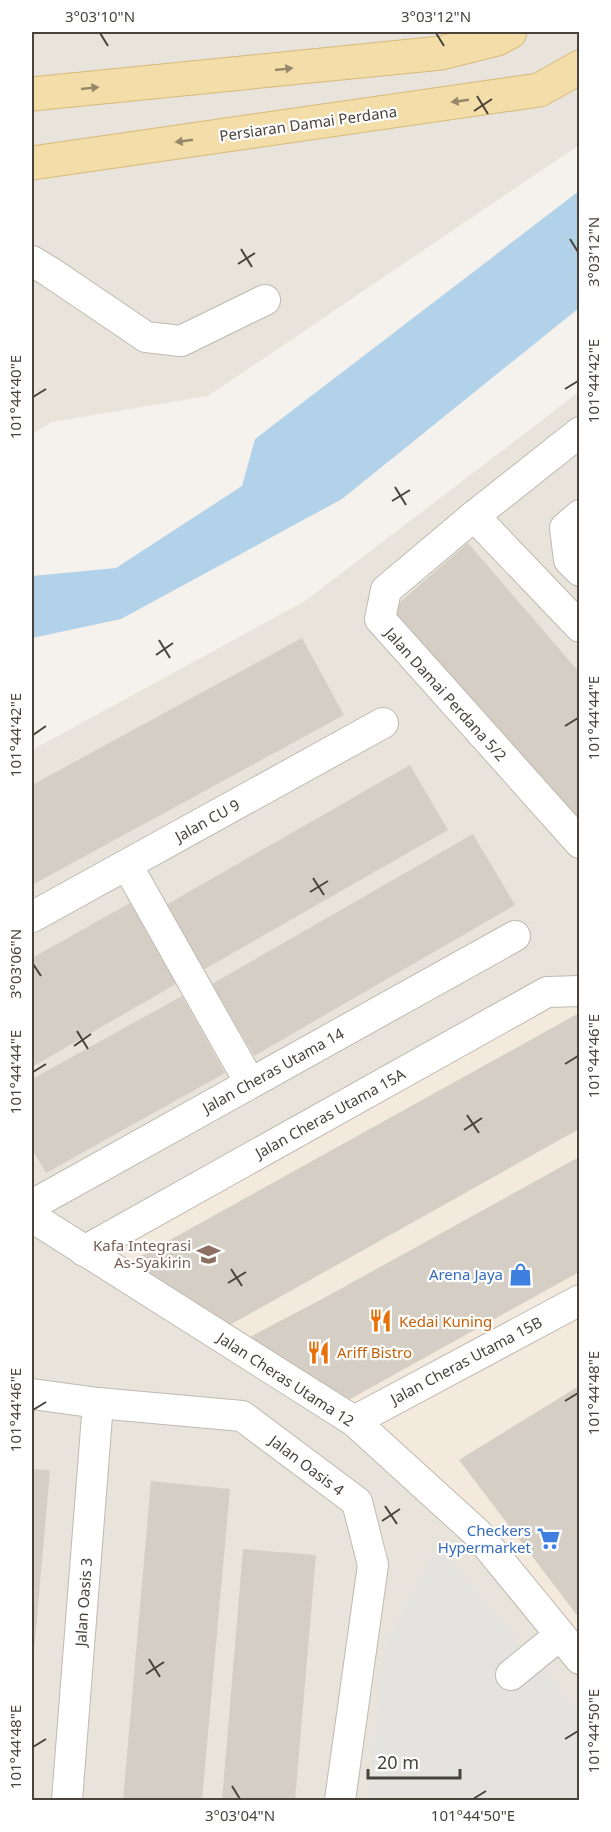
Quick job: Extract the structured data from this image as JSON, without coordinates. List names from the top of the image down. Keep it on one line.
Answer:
{"streets":{"main road":["Persiaran Damai Perdana"],"street":["Jalan Damai Perdana 5/2","Jalan CU 9","Jalan Cheras Utama 14","Jalan Cheras Utama 15A","Jalan Cheras Utama 15B","Jalan Cheras Utama 12","Jalan Oasis 4","Jalan Oasis 3"]},"crossings":[["Jalan Cheras Utama 15A","Jalan Cheras Utama 12"],["Jalan Cheras Utama 15B","Jalan Cheras Utama 12"],["Jalan Oasis 4","Jalan Oasis 3"]],"places":{"school or university":["Kafa Integrasi As-Syakirin"],"shop":["Arena Jaya"],"restaurant":["Kedai Kuning","Ariff Bistro"],"supermarket":["Checkers Hypermarket"]},"scale_bar":"20 m","coordinates":["3°03'10\"N","3°03'12\"N","101°44'42\"E","101°44'40\"E","101°44'44\"E","3°03'06\"N","101°44'46\"E","101°44'48\"E","101°44'50\"E","3°03'04\"N"]}
